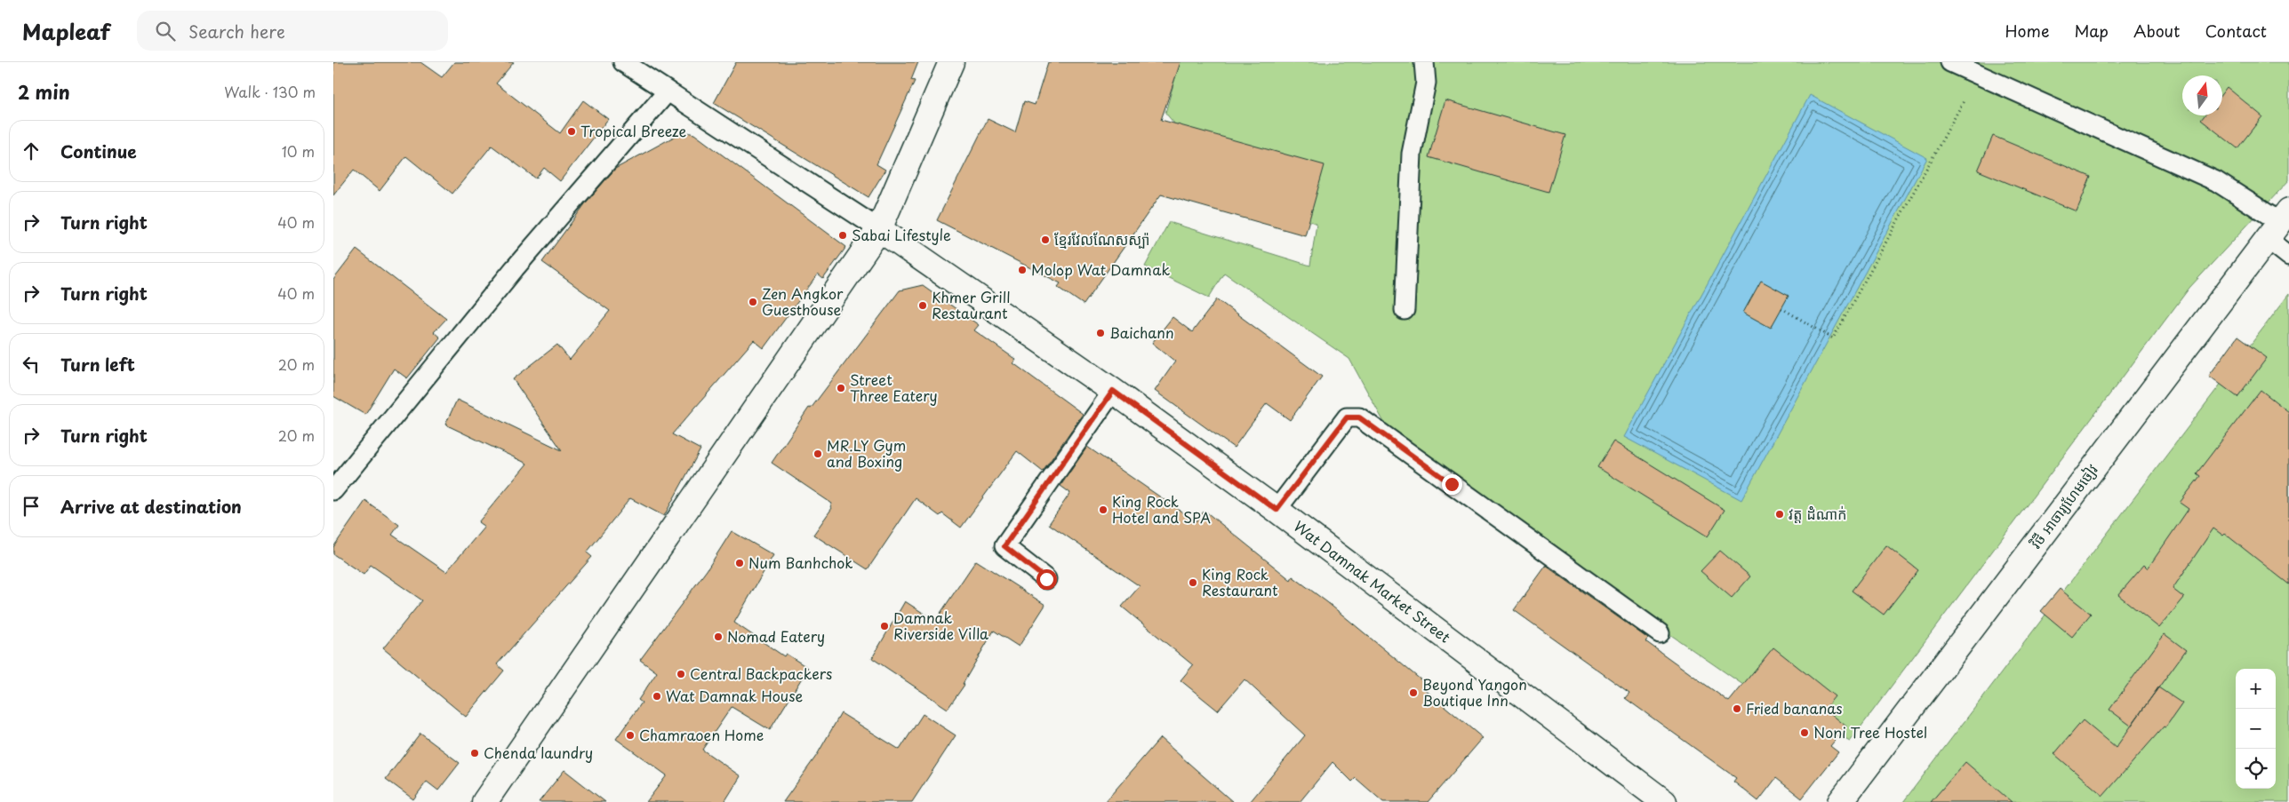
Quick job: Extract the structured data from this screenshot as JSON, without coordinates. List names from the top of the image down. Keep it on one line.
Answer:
{"streets":{"street":["វិថី អាចារ្យហែមចៀវ","Wat Damnak Market Street"]},"places":["Tropical Breeze","Sabai Lifestyle","ខ្មែរវែលណែសស្ប៉ា","Molop Wat Damnak","Zen Angkor Guesthouse","Khmer Grill Restaurant","Baichann","Street Three Eatery","MR.LY Gym and Boxing","King Rock Hotel and SPA","វត្ត ដំំណាក់","Num Banhchok","King Rock Restaurant","Damnak Riverside Villa","Nomad Eatery","Central Backpackers","Beyond Yangon Boutique Inn","Wat Damnak House","Fried bananas","Noni Tree Hostel","Chamraoen Home","Chenda laundry"],"north":"top","page":{"header":"Mapleaf","search":"Search here","nav":["Home","Map","About","Contact"],"heading":["2 min","Walk · 130 m"],"list":[["Continue","10 m"],["Turn right","40 m"],["Turn right","40 m"],["Turn left","20 m"],["Turn right","20 m"],"Arrive at destination"],"map_buttons":["+","−"]}}
